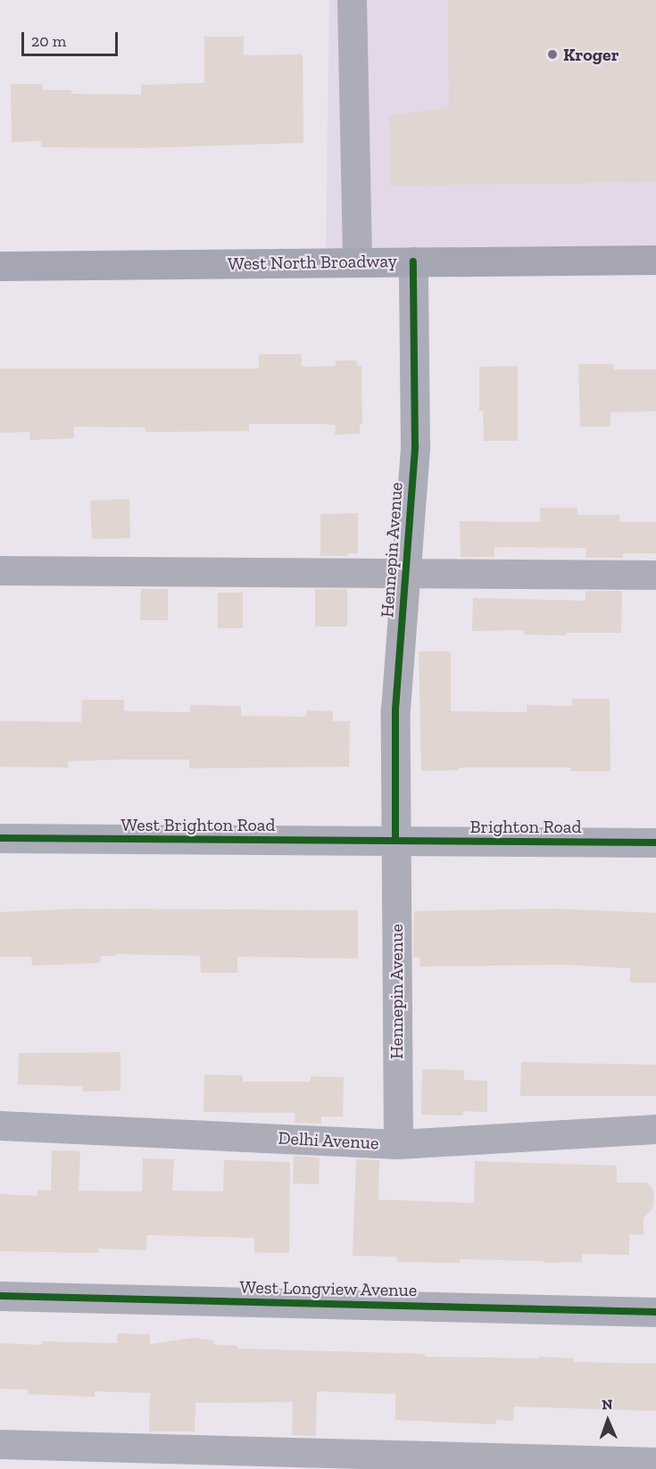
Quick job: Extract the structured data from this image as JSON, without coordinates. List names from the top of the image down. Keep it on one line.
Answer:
{"streets":{"main road":["West North Broadway"],"street":["Hennepin Avenue","West Brighton Road","Brighton Road","Delhi Avenue","West Longview Avenue"]},"crossings":[["West North Broadway","Hennepin Avenue"],["Hennepin Avenue","West Brighton Road"],["Hennepin Avenue","Brighton Road"],["Hennepin Avenue","Delhi Avenue"],["West Brighton Road","Brighton Road"]],"places":["Kroger"],"scale_bar":"20 m","north":"top"}
